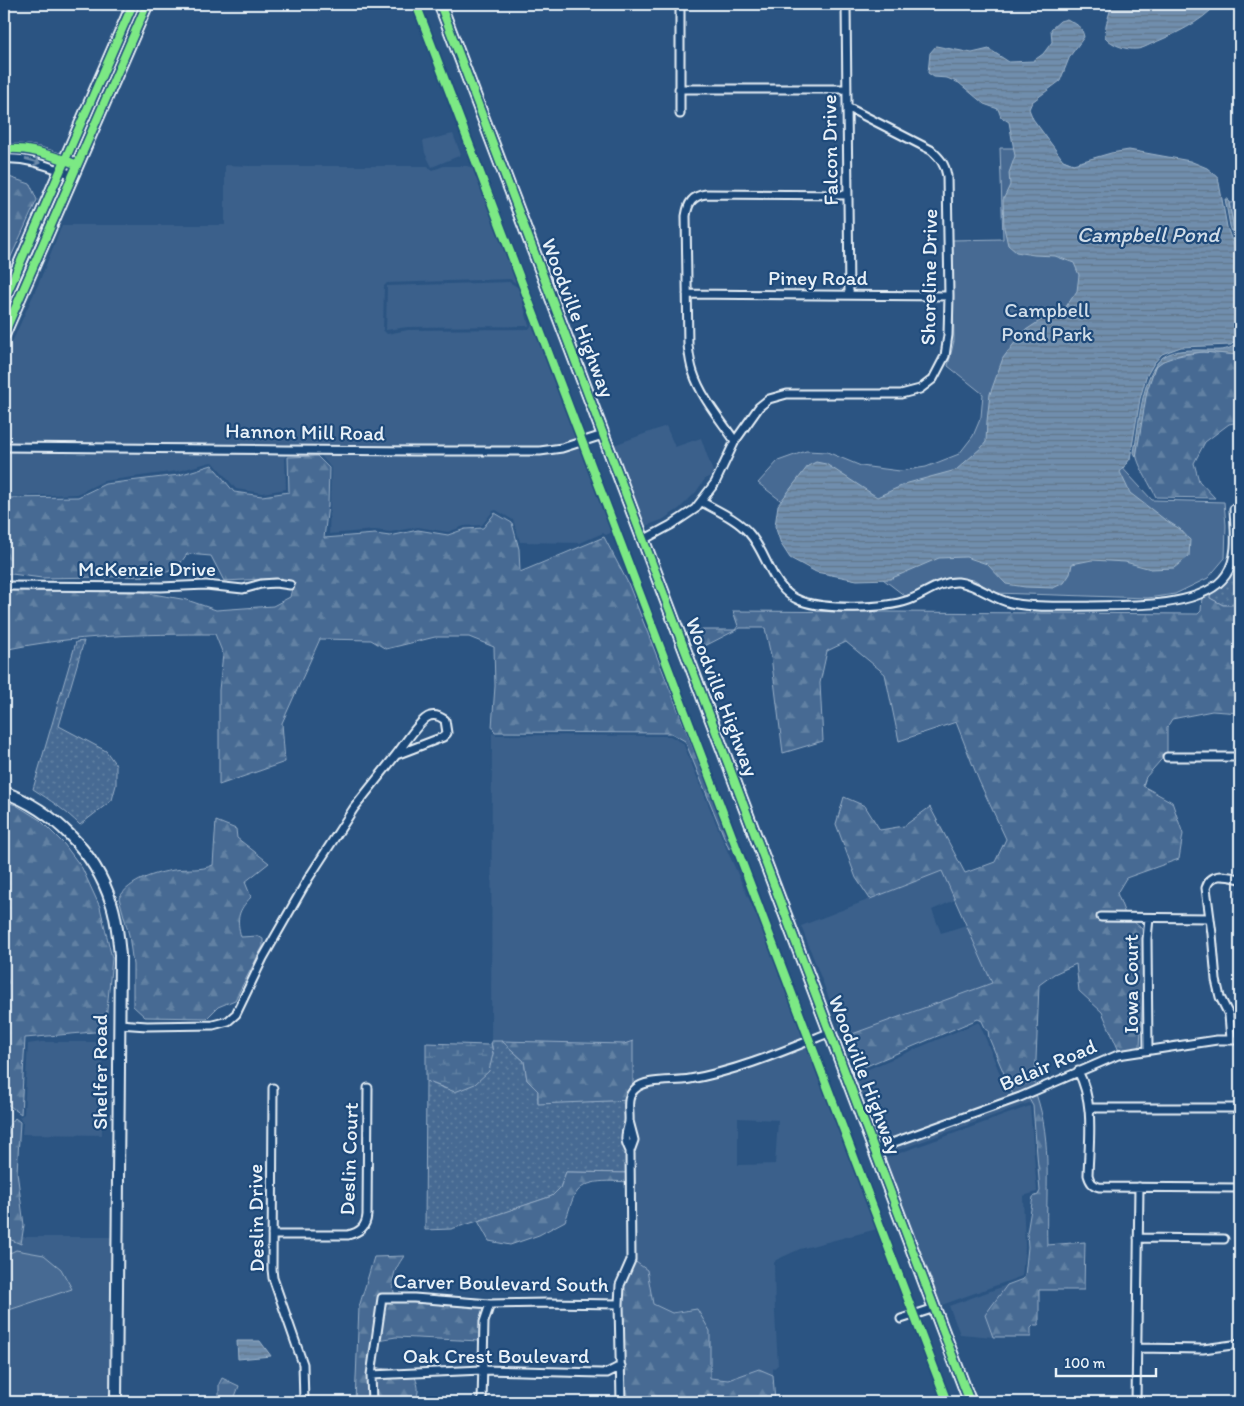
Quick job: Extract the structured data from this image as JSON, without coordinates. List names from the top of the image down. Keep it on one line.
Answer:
{"streets":{"main road":["Woodville Highway"],"street":["Falcon Drive","Shoreline Drive","Piney Road","Hannon Mill Road","McKenzie Drive","Iowa Court","Belair Road","Shelfer Road","Deslin Court","Deslin Drive","Carver Boulevard South","Oak Crest Boulevard"]},"crossings":[["Falcon Drive","Shoreline Drive"],["Falcon Drive","Piney Road"],["Shoreline Drive","Piney Road"],["Shoreline Drive","Woodville Highway"],["Woodville Highway","Hannon Mill Road"],["Woodville Highway","Belair Road"],["Iowa Court","Belair Road"],["Deslin Court","Deslin Drive"],["Carver Boulevard South","Oak Crest Boulevard"]],"water":["Campbell Pond"],"parks":["Campbell Pond Park"],"scale_bar":"100 m"}
